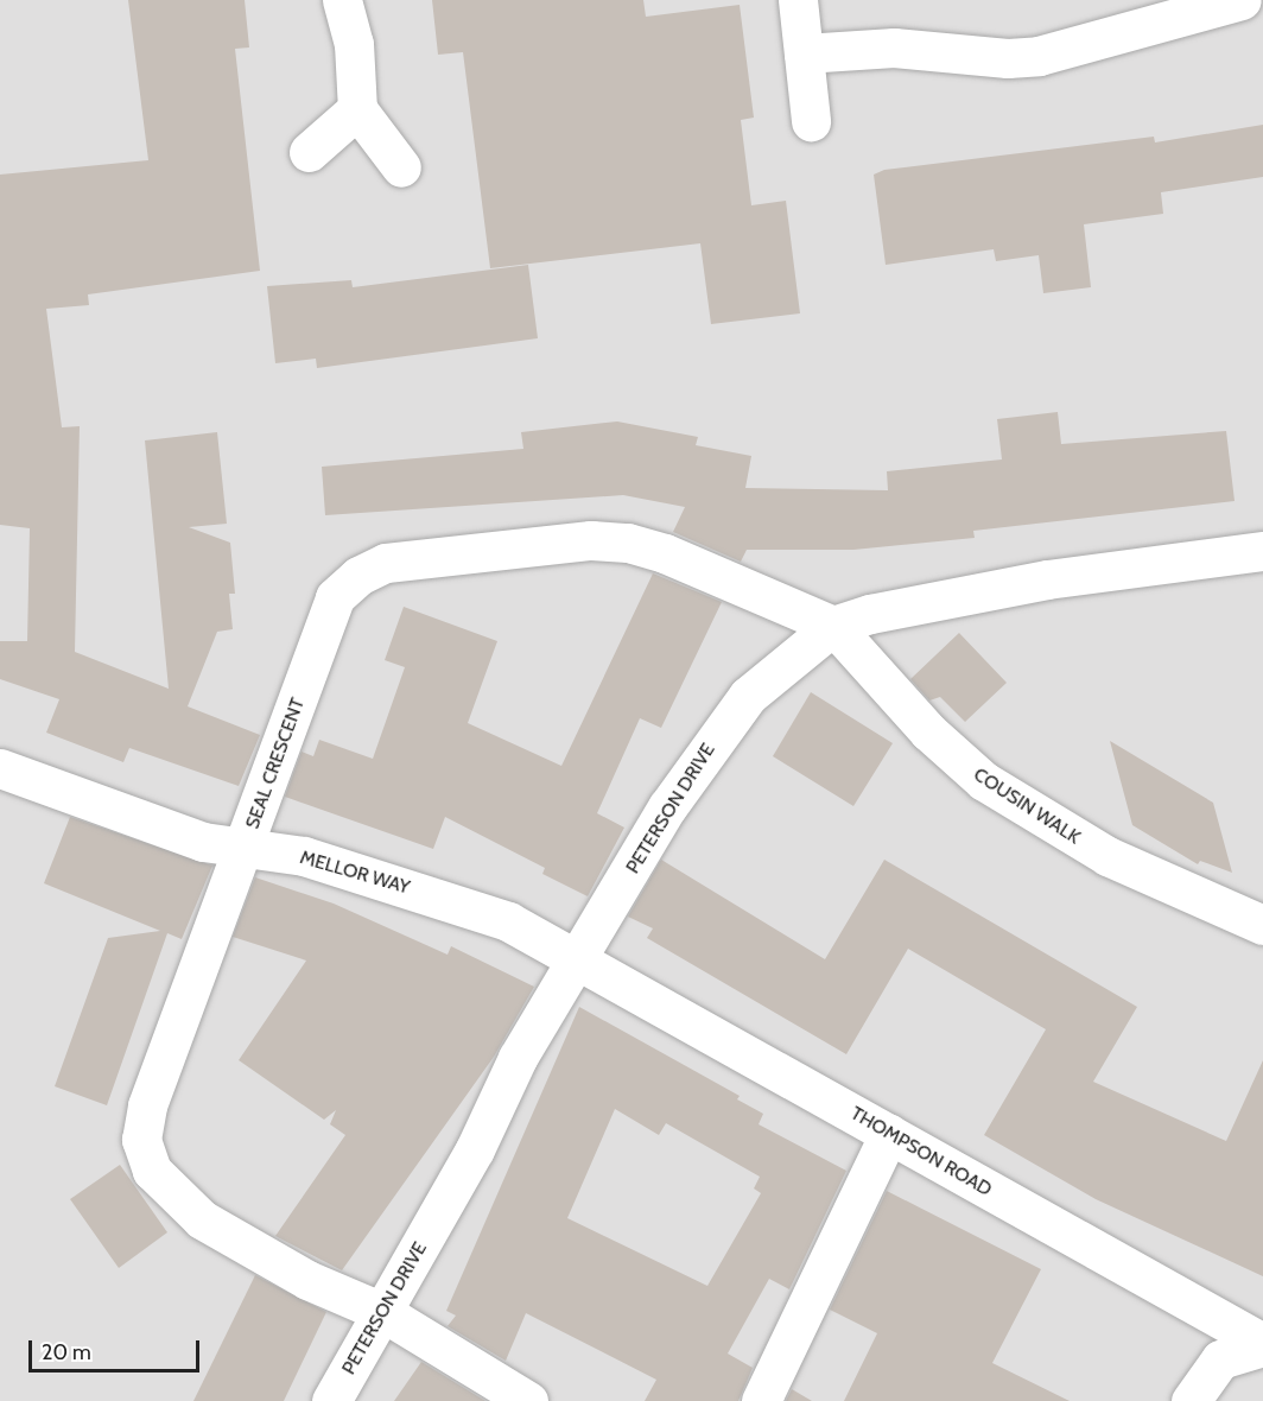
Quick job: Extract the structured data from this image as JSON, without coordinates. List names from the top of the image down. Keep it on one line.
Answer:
{"streets":{"street":["SEAL CRESCENT","COUSIN WALK","PETERSON DRIVE","MELLOR WAY","THOMPSON ROAD"]},"crossings":[["SEAL CRESCENT","COUSIN WALK"],["SEAL CRESCENT","PETERSON DRIVE"],["SEAL CRESCENT","MELLOR WAY"],["COUSIN WALK","PETERSON DRIVE"],["PETERSON DRIVE","MELLOR WAY"],["PETERSON DRIVE","THOMPSON ROAD"],["MELLOR WAY","THOMPSON ROAD"]],"scale_bar":"20 m"}
